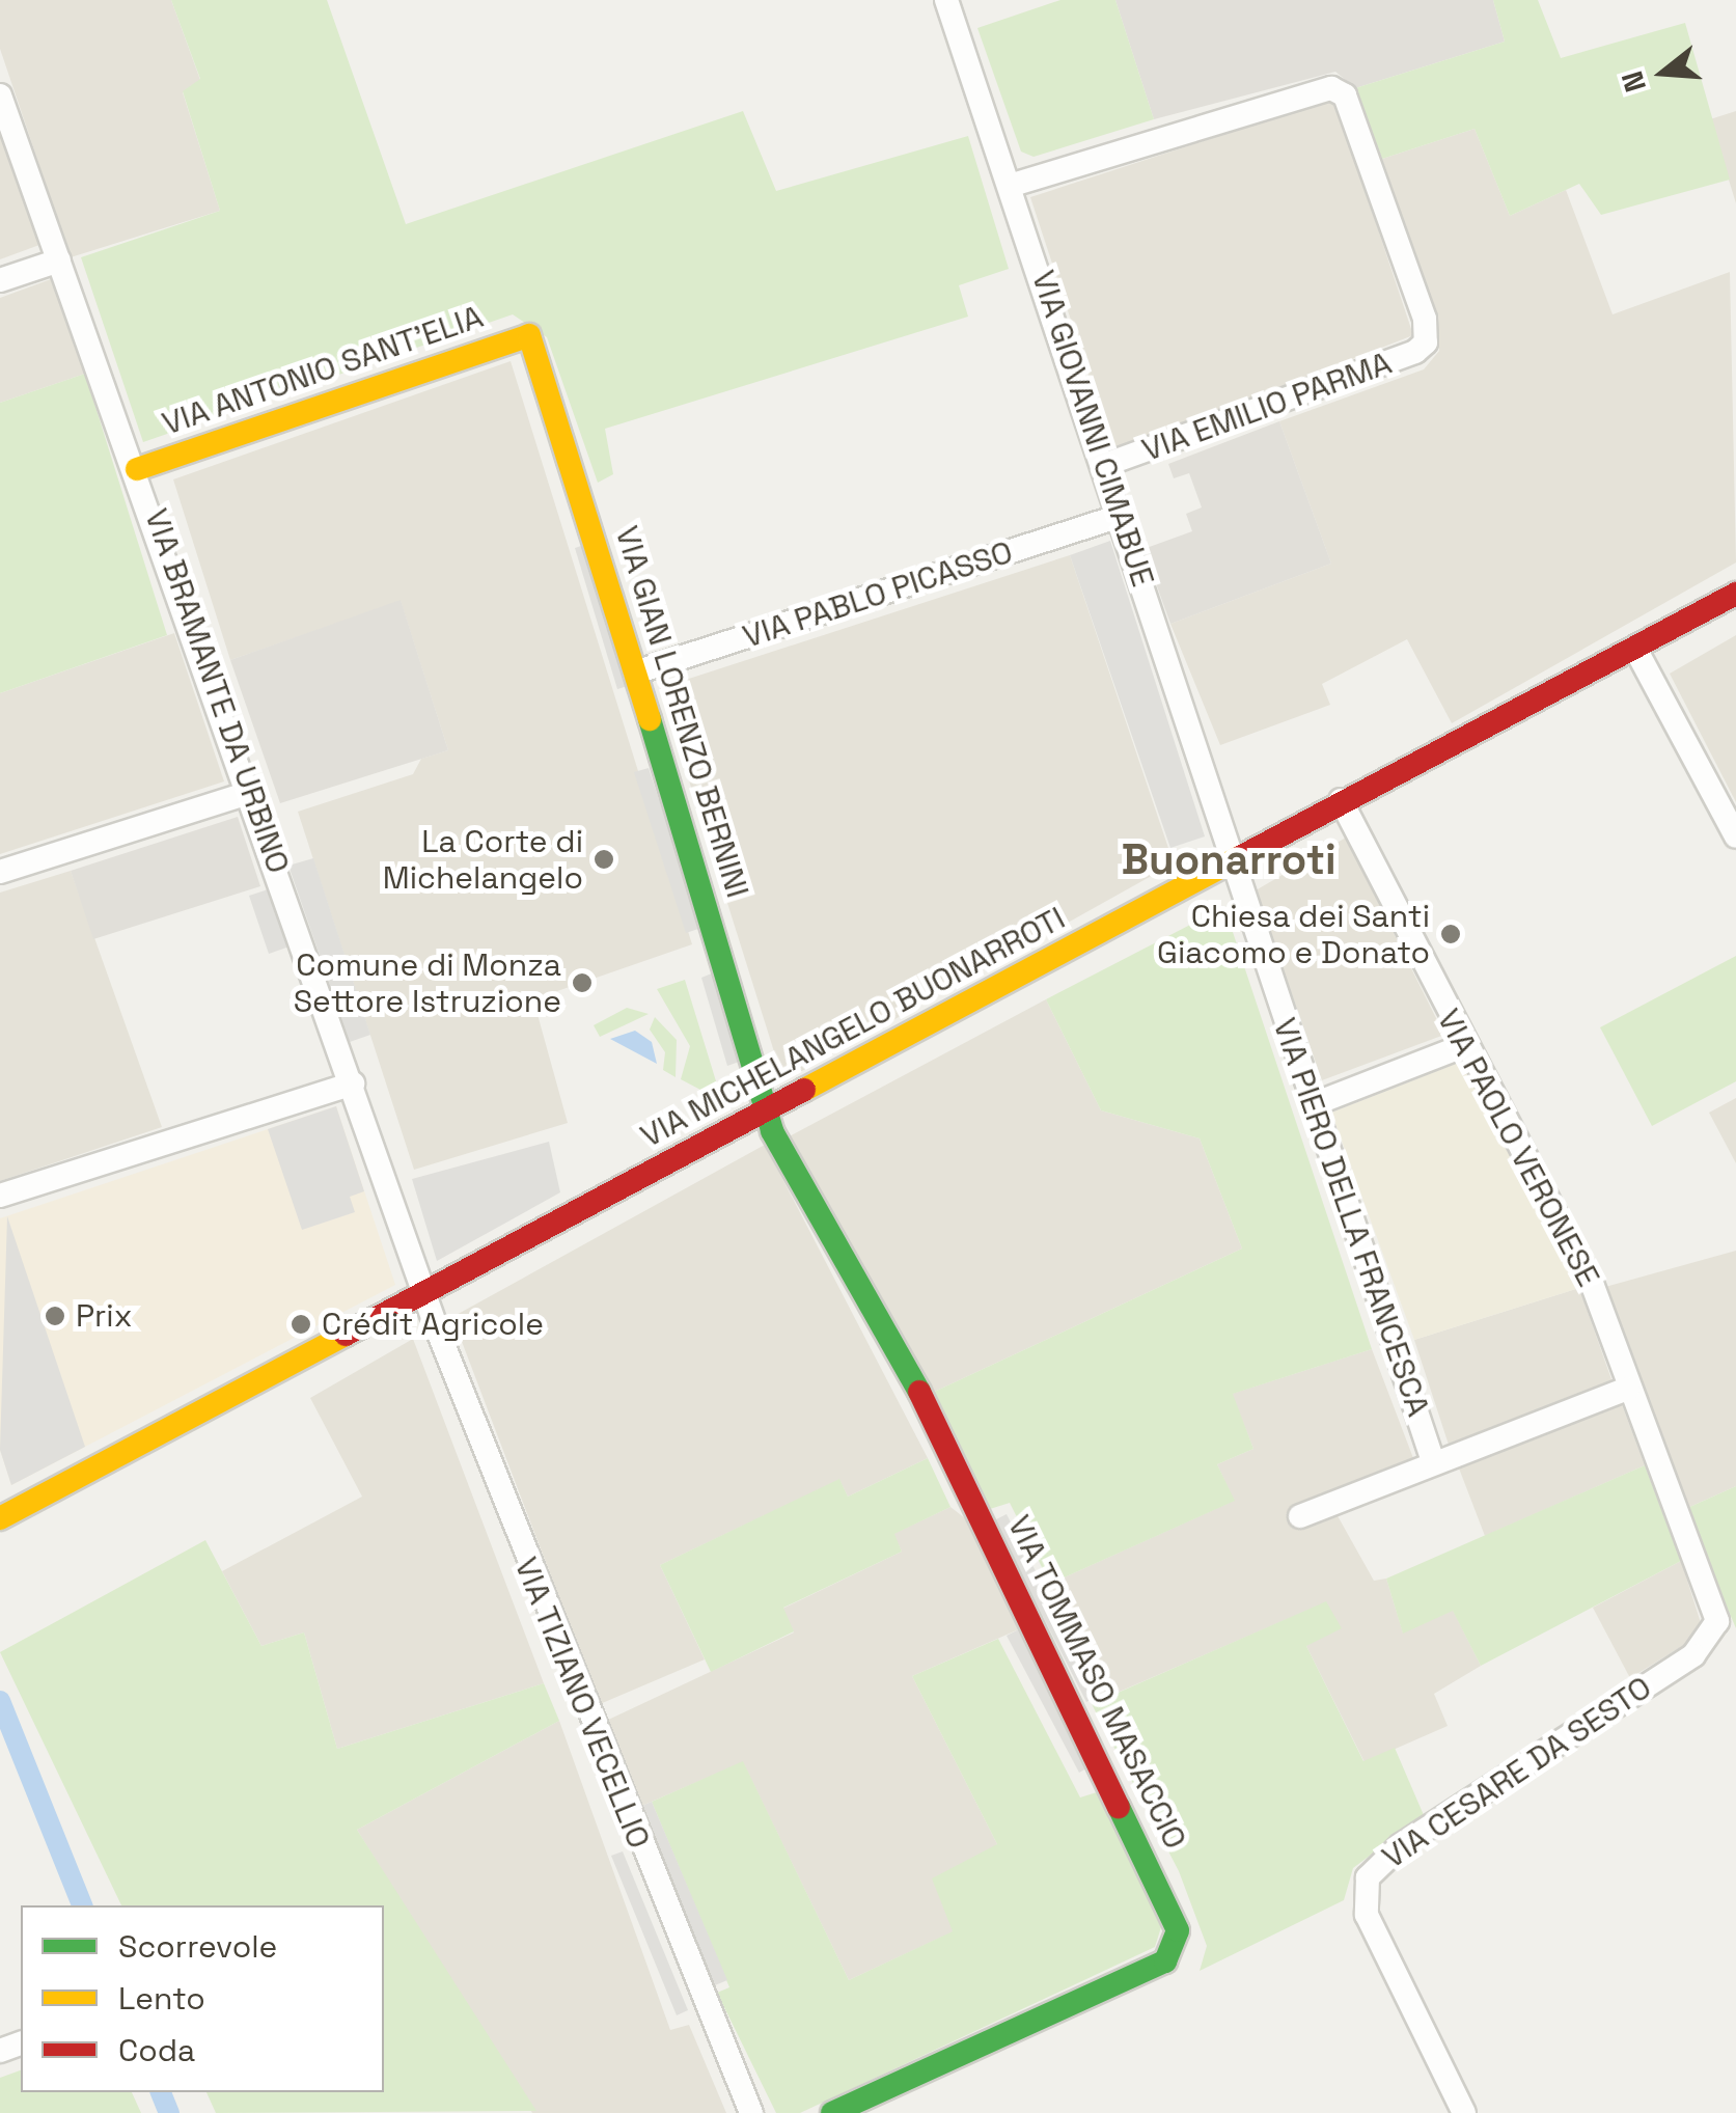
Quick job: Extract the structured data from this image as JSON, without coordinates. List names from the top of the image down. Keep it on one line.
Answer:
{"streets":{"street":["VIA ANTONIO SANT'ELIA","VIA EMILIO PARMA","VIA GIOVANNI CIMABUE","VIA PABLO PICASSO","VIA BRAMANTE DA URBINO","VIA GIAN LORENZO BERNINI","VIA MICHELANGELO BUONARROTI","VIA PAOLO VERONESE","VIA PIERO DELLA FRANCESCA","VIA TOMMASO MASACCIO","VIA TIZIANO VECELLIO","VIA CESARE DA SESTO"]},"crossings":[["VIA ANTONIO SANT'ELIA","VIA BRAMANTE DA URBINO"],["VIA ANTONIO SANT'ELIA","VIA GIAN LORENZO BERNINI"],["VIA EMILIO PARMA","VIA GIOVANNI CIMABUE"],["VIA GIOVANNI CIMABUE","VIA PABLO PICASSO"],["VIA GIOVANNI CIMABUE","VIA MICHELANGELO BUONARROTI"],["VIA GIOVANNI CIMABUE","VIA PIERO DELLA FRANCESCA"],["VIA PABLO PICASSO","VIA GIAN LORENZO BERNINI"],["VIA BRAMANTE DA URBINO","VIA MICHELANGELO BUONARROTI"],["VIA BRAMANTE DA URBINO","VIA TIZIANO VECELLIO"],["VIA GIAN LORENZO BERNINI","VIA MICHELANGELO BUONARROTI"],["VIA GIAN LORENZO BERNINI","VIA TOMMASO MASACCIO"],["VIA MICHELANGELO BUONARROTI","VIA PAOLO VERONESE"],["VIA MICHELANGELO BUONARROTI","VIA PIERO DELLA FRANCESCA"],["VIA MICHELANGELO BUONARROTI","VIA TOMMASO MASACCIO"],["VIA MICHELANGELO BUONARROTI","VIA TIZIANO VECELLIO"],["VIA PAOLO VERONESE","VIA CESARE DA SESTO"]],"districts":["Buonarroti"],"places":["La Corte di Michelangelo","Chiesa dei Santi Giacomo e Donato","Comune di Monza Settore Istruzione","Prix","Crédit Agricole"],"legend":["Scorrevole","Lento","Coda"],"north":"left"}
